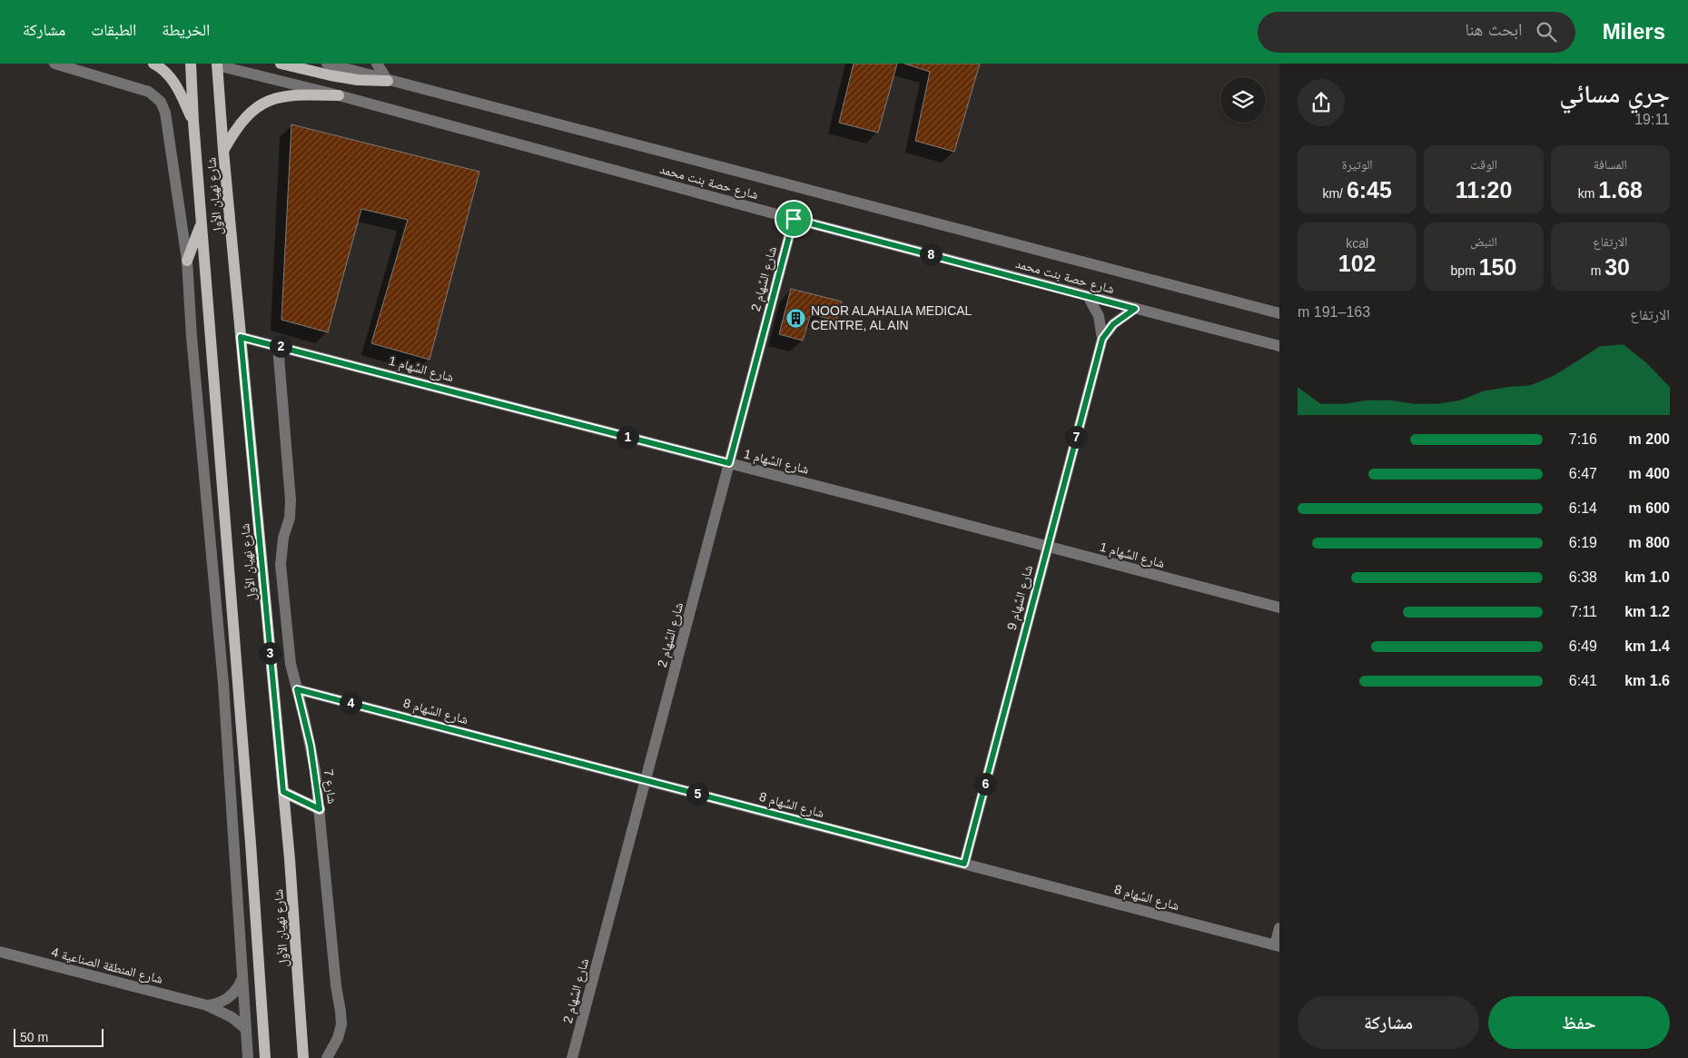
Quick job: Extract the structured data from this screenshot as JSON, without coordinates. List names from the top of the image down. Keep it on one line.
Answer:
{"streets":{"main road":["شارع نهيان الأول"],"street":["شارع حصة بنت محمد","شارع السِّهام 2","شارع السِّهام 1","شارع السِّهام 9","شارع السِّهام 8","شارع 7","شارع المنطقة الصناعية 4"]},"crossings":[["شارع حصة بنت محمد","شارع نهيان الأول"],["شارع حصة بنت محمد","شارع السِّهام 2"],["شارع حصة بنت محمد","شارع السِّهام 9"],["شارع نهيان الأول","شارع السِّهام 1"],["شارع السِّهام 2","شارع السِّهام 1"],["شارع السِّهام 2","شارع السِّهام 8"],["شارع السِّهام 1","شارع السِّهام 9"],["شارع السِّهام 1","شارع 7"],["شارع السِّهام 9","شارع السِّهام 8"],["شارع السِّهام 8","شارع 7"]],"places":{"building":["NOOR ALAHALIA MEDICAL CENTRE, AL AIN"]},"scale_bar":"50 m","page":{"header":"Milers","search":"ابحث هنا","nav":["الخريطة","الطبقات","مشاركة"],"heading":["جري مسائي","19:11"],"stats":[["المسافة","1.68 km"],["الوقت","11:20"],["الوتيرة","6:45 /km"],["الارتفاع","30 m"],["النبض","150 bpm"],["kcal","102"]],"pins":["8","2","1","7","3","4","6","5"],"chart":["الارتفاع","163–191 m"],"list":[{"name":"200 m","note":"7:16"},{"name":"400 m","note":"6:47"},{"name":"600 m","note":"6:14"},{"name":"800 m","note":"6:19"},{"name":"1.0 km","note":"6:38"},{"name":"1.2 km","note":"7:11"},{"name":"1.4 km","note":"6:49"},{"name":"1.6 km","note":"6:41"}],"buttons":["حفظ","مشاركة"],"scale":"50 m"}}
